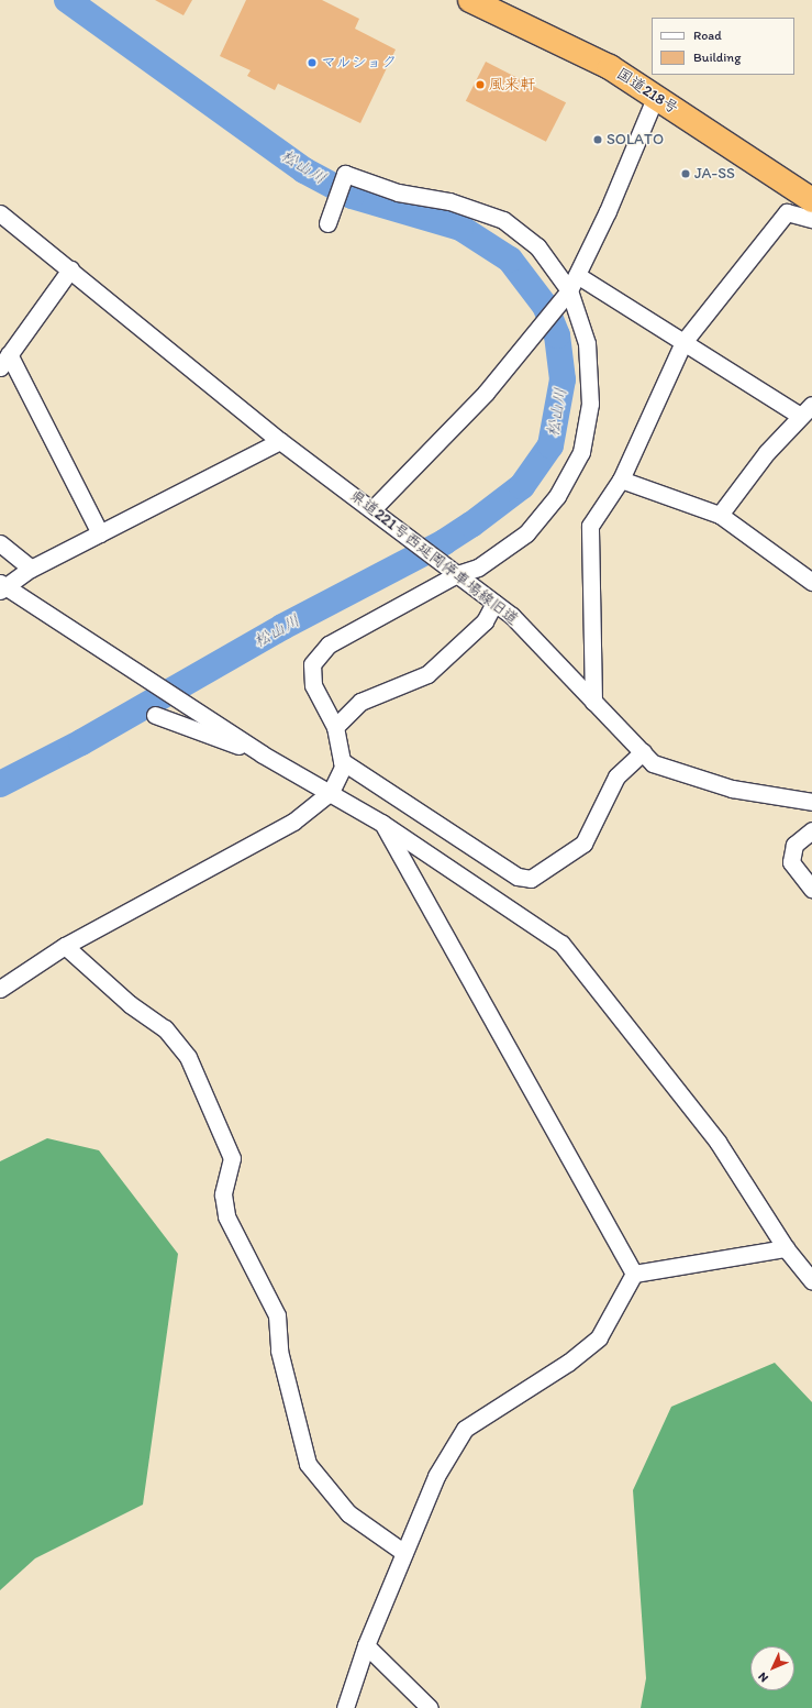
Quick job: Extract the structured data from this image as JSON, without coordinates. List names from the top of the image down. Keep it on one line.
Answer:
{"streets":{"highway":["国道218号"],"street":["県道221号西延岡停車場線旧道"]},"water":["松山川"],"places":["マルショク","風来軒","SOLATO","JA-SS"],"legend":["Road","Building"],"north":"bottom left"}
